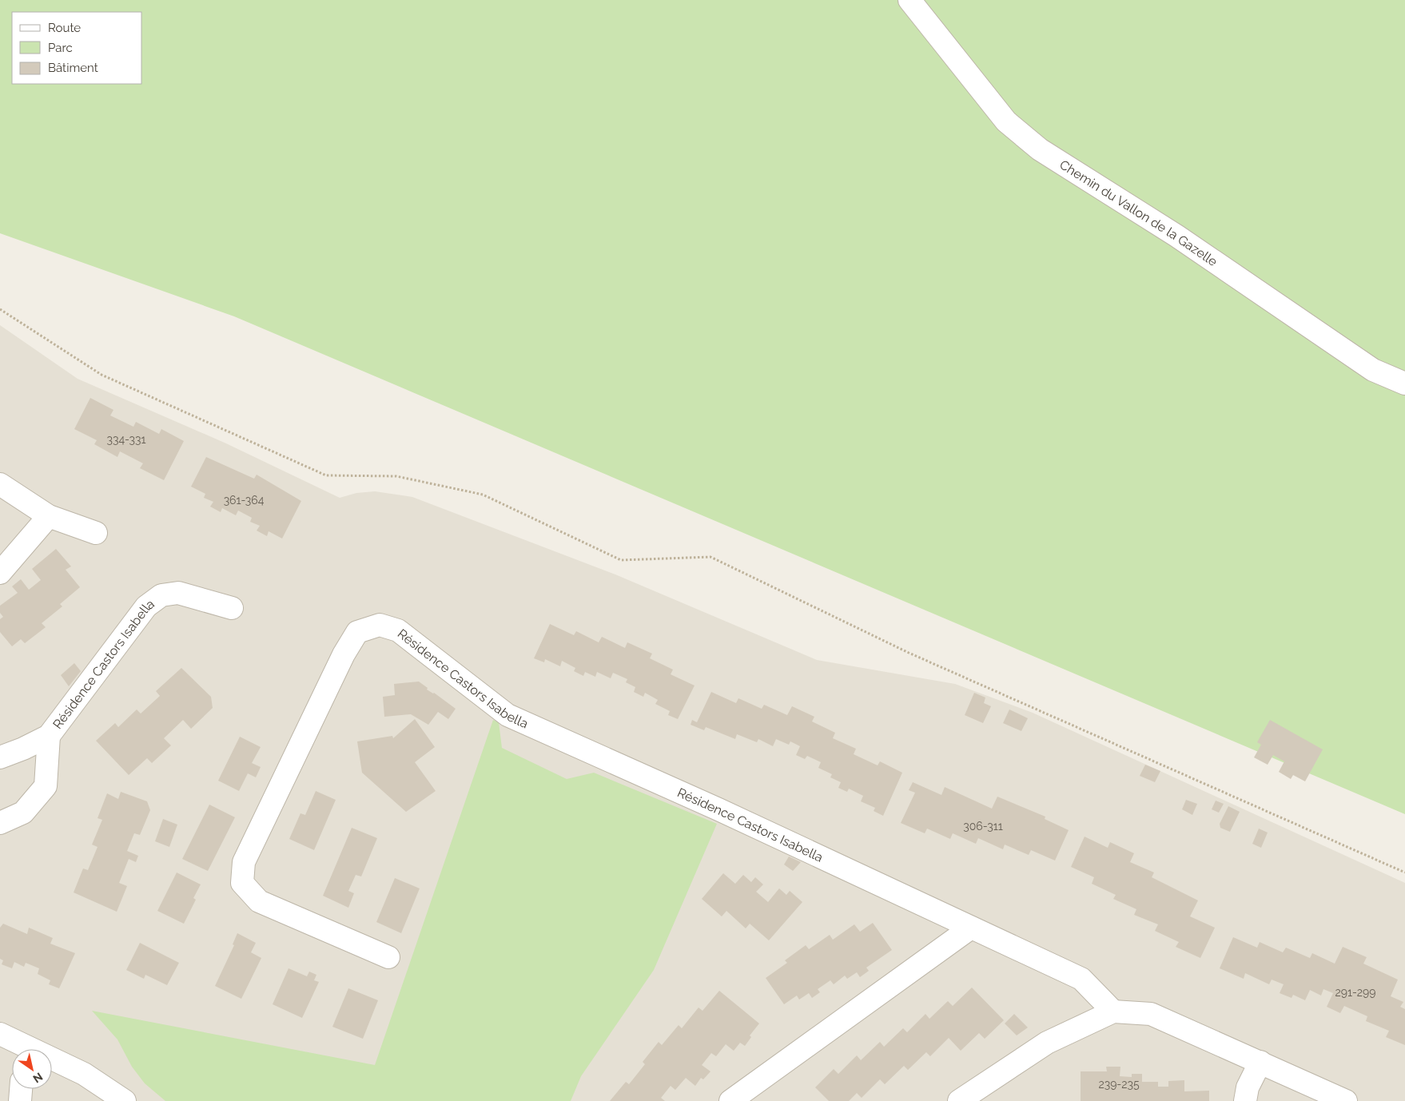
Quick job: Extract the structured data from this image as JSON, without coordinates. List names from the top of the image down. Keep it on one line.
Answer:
{"streets":{"street":["Chemin du Vallon de la Gazelle","Résidence Castors Isabella"]},"house_numbers":["334-331","361-364","306-311","291-299","239-235"],"legend":["Route","Parc","Bâtiment"],"north":"bottom right"}
